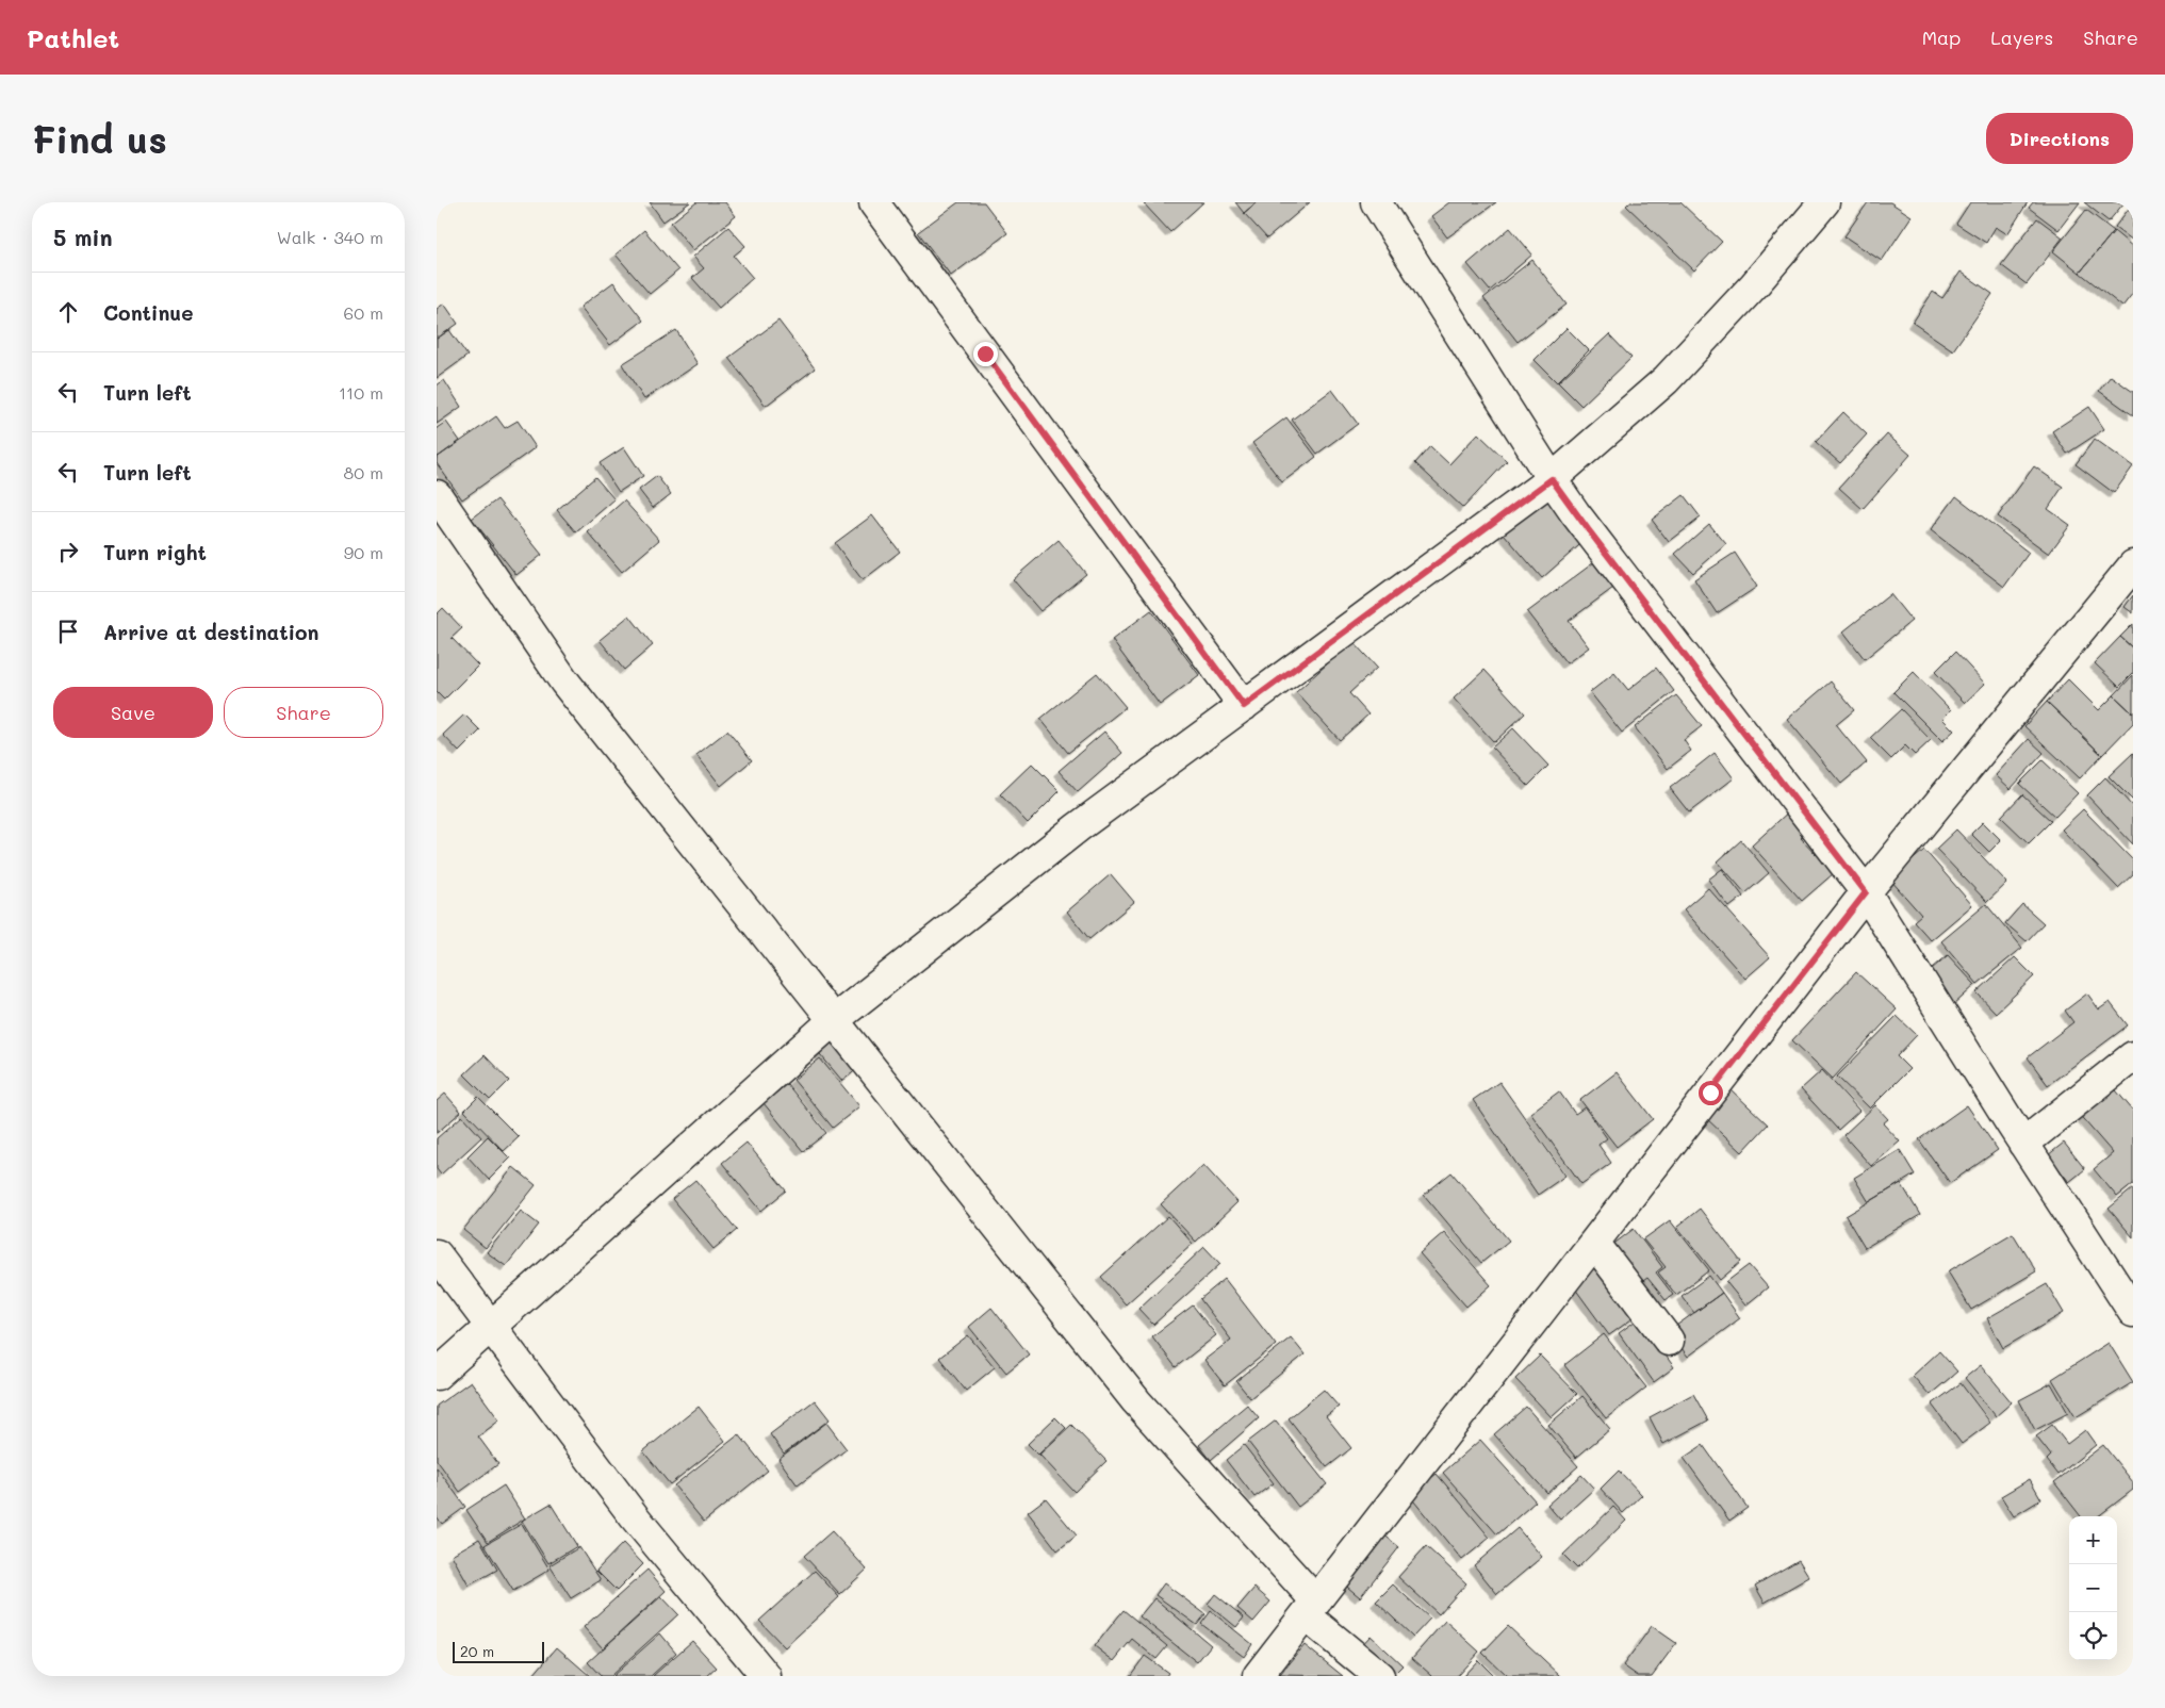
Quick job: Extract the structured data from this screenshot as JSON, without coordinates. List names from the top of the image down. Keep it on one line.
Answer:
{"scale_bar":"20 m","page":{"header":"Pathlet","nav":["Map","Layers","Share"],"buttons":["Directions",["Save","Share"]],"title":"Find us","heading":["5 min","Walk · 340 m"],"list":[["Continue","60 m"],["Turn left","110 m"],["Turn left","80 m"],["Turn right","90 m"],"Arrive at destination"],"map_buttons":["+","−"],"scale":"20 m"}}
